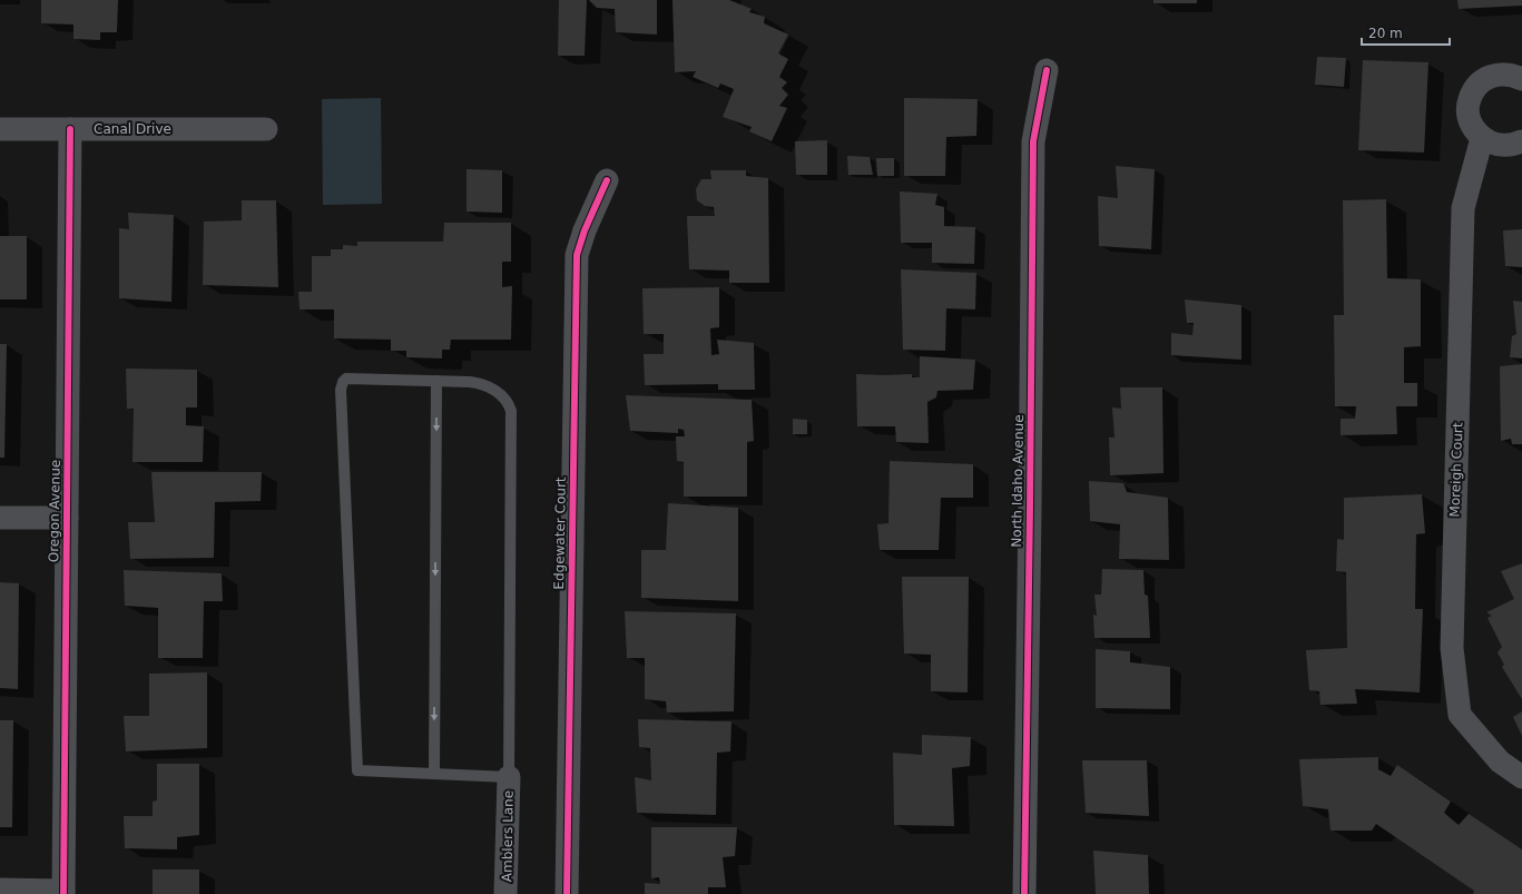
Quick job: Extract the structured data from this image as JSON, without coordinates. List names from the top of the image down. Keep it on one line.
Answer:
{"streets":{"street":["Canal Drive","Moreigh Court","North Idaho Avenue","Oregon Avenue","Edgewater Court","Amblers Lane"]},"crossings":[["Canal Drive","Oregon Avenue"]],"scale_bar":"20 m"}
